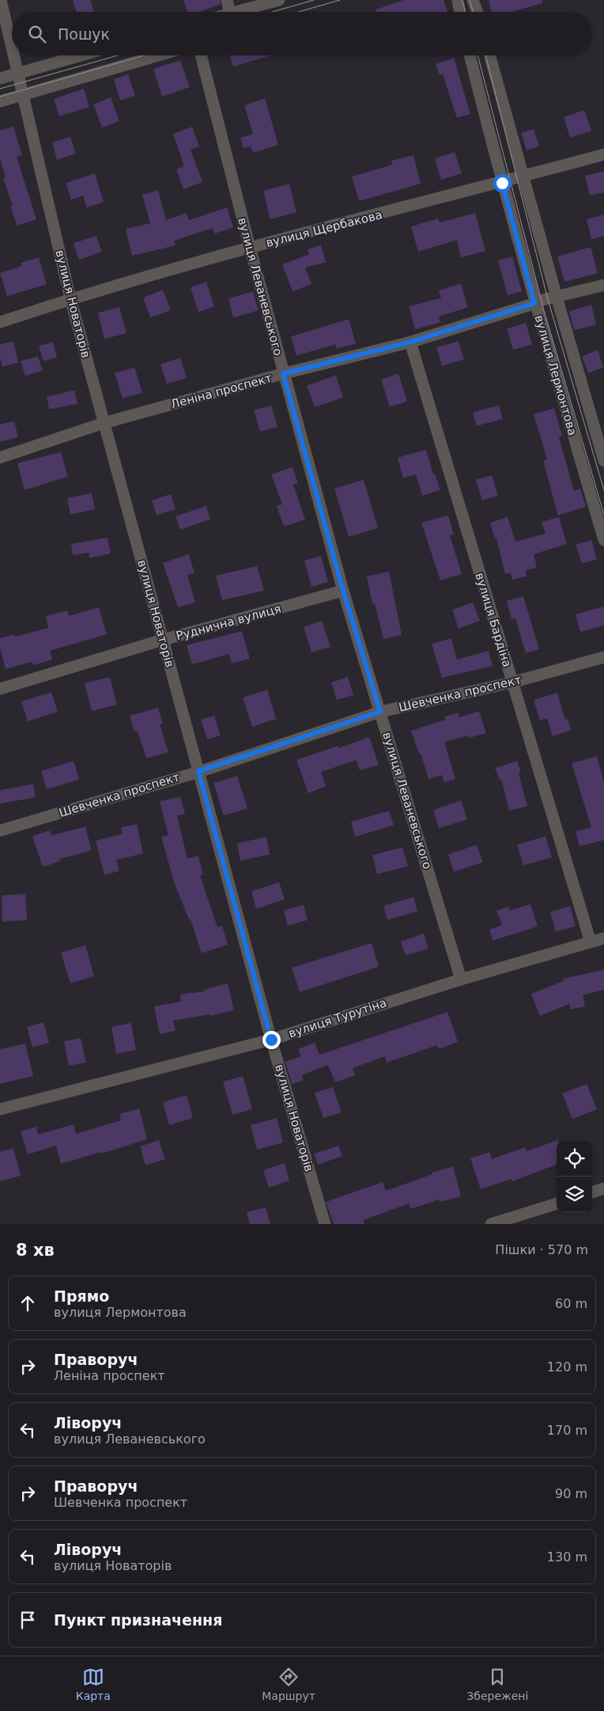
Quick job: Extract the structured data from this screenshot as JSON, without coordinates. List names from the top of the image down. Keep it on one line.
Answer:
{"streets":{"street":["вулиця Щербакова","вулиця Леваневського","вулиця Новаторів","вулиця Лермонтова","Леніна проспект","вулиця Бардіна","Руднична вулиця","Шевченка проспект","вулиця Турутіна"]},"crossings":[["вулиця Щербакова","вулиця Леваневського"],["вулиця Щербакова","вулиця Новаторів"],["вулиця Щербакова","вулиця Лермонтова"],["вулиця Леваневського","Леніна проспект"],["вулиця Леваневського","Руднична вулиця"],["вулиця Леваневського","Шевченка проспект"],["вулиця Леваневського","вулиця Турутіна"],["вулиця Новаторів","Леніна проспект"],["вулиця Новаторів","Руднична вулиця"],["вулиця Новаторів","Шевченка проспект"],["вулиця Новаторів","вулиця Турутіна"],["вулиця Лермонтова","Леніна проспект"],["Леніна проспект","вулиця Бардіна"],["вулиця Бардіна","Шевченка проспект"],["вулиця Бардіна","вулиця Турутіна"]],"page":{"search":"Пошук","heading":["8 хв","Пішки · 570 m"],"list":[["Прямо","вулиця Лермонтова","60 m"],["Праворуч","Леніна проспект","120 m"],["Ліворуч","вулиця Леваневського","170 m"],["Праворуч","Шевченка проспект","90 m"],["Ліворуч","вулиця Новаторів","130 m"],"Пункт призначення"],"nav":["Карта","Маршрут","Збережені"]}}
